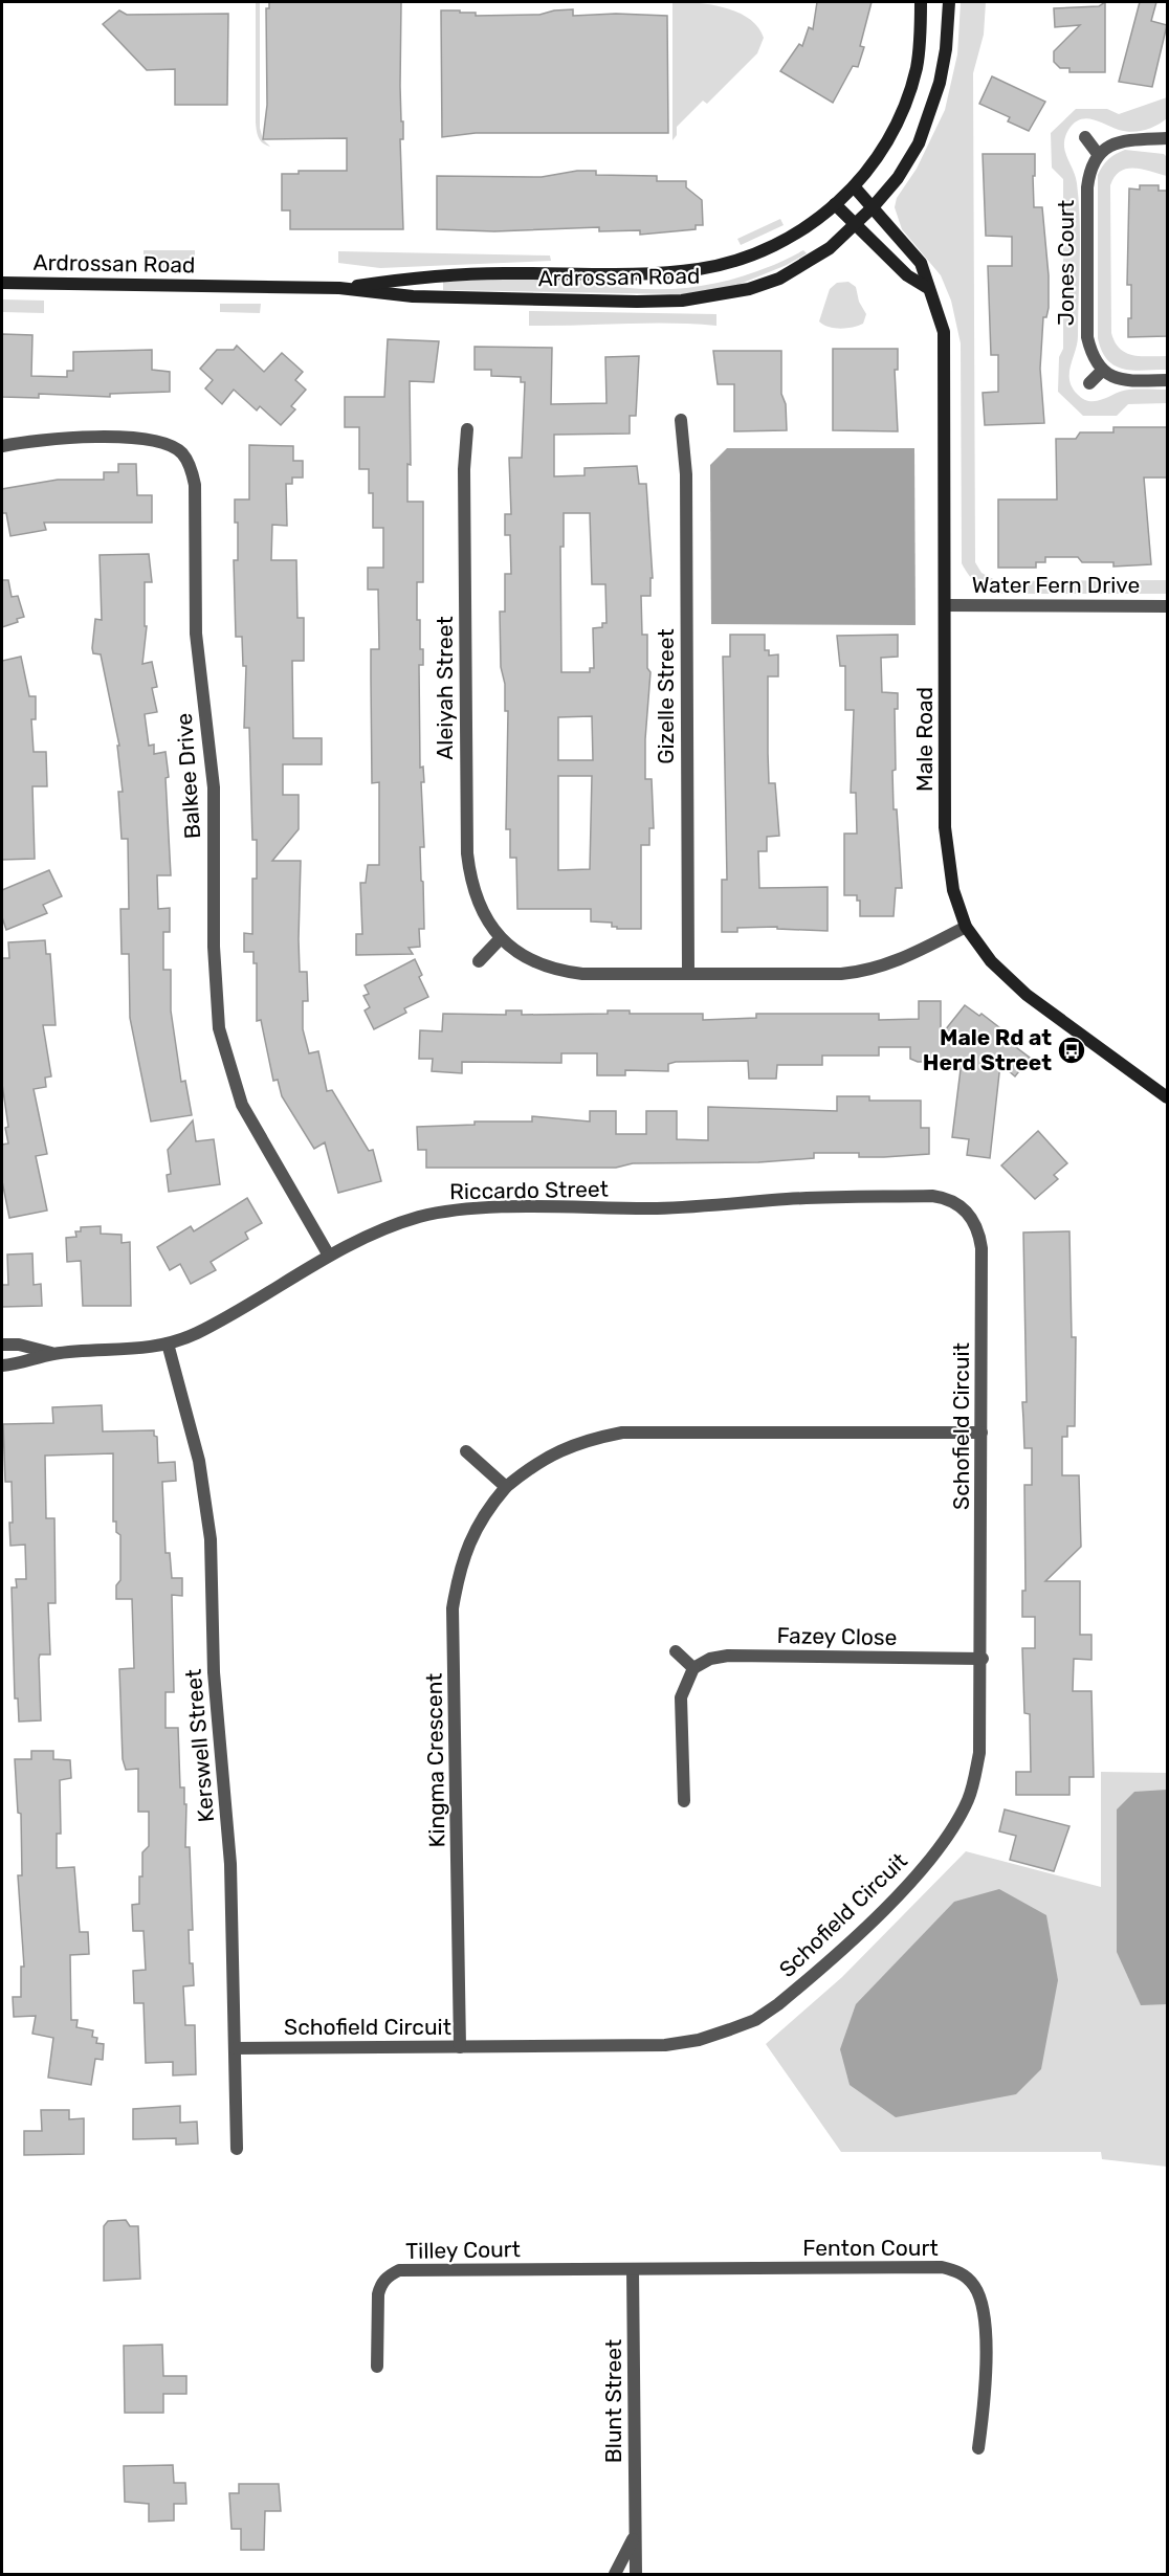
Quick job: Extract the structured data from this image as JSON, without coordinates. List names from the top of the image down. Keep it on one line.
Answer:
{"streets":{"main road":["Ardrossan Road","Male Road"],"street":["Jones Court","Water Fern Drive","Aleiyah Street","Gizelle Street","Balkee Drive","Riccardo Street","Schofield Circuit","Fazey Close","Kerswell Street","Kingma Crescent","Fenton Court","Tilley Court","Blunt Street"]},"crossings":[["Ardrossan Road","Male Road"],["Water Fern Drive","Male Road"],["Aleiyah Street","Gizelle Street"],["Aleiyah Street","Male Road"],["Balkee Drive","Riccardo Street"],["Riccardo Street","Schofield Circuit"],["Riccardo Street","Kerswell Street"],["Schofield Circuit","Fazey Close"],["Schofield Circuit","Kerswell Street"],["Schofield Circuit","Kingma Crescent"],["Fenton Court","Tilley Court"],["Fenton Court","Blunt Street"],["Tilley Court","Blunt Street"]],"places":{"bus stop":["Male Rd at Herd Street"]}}
